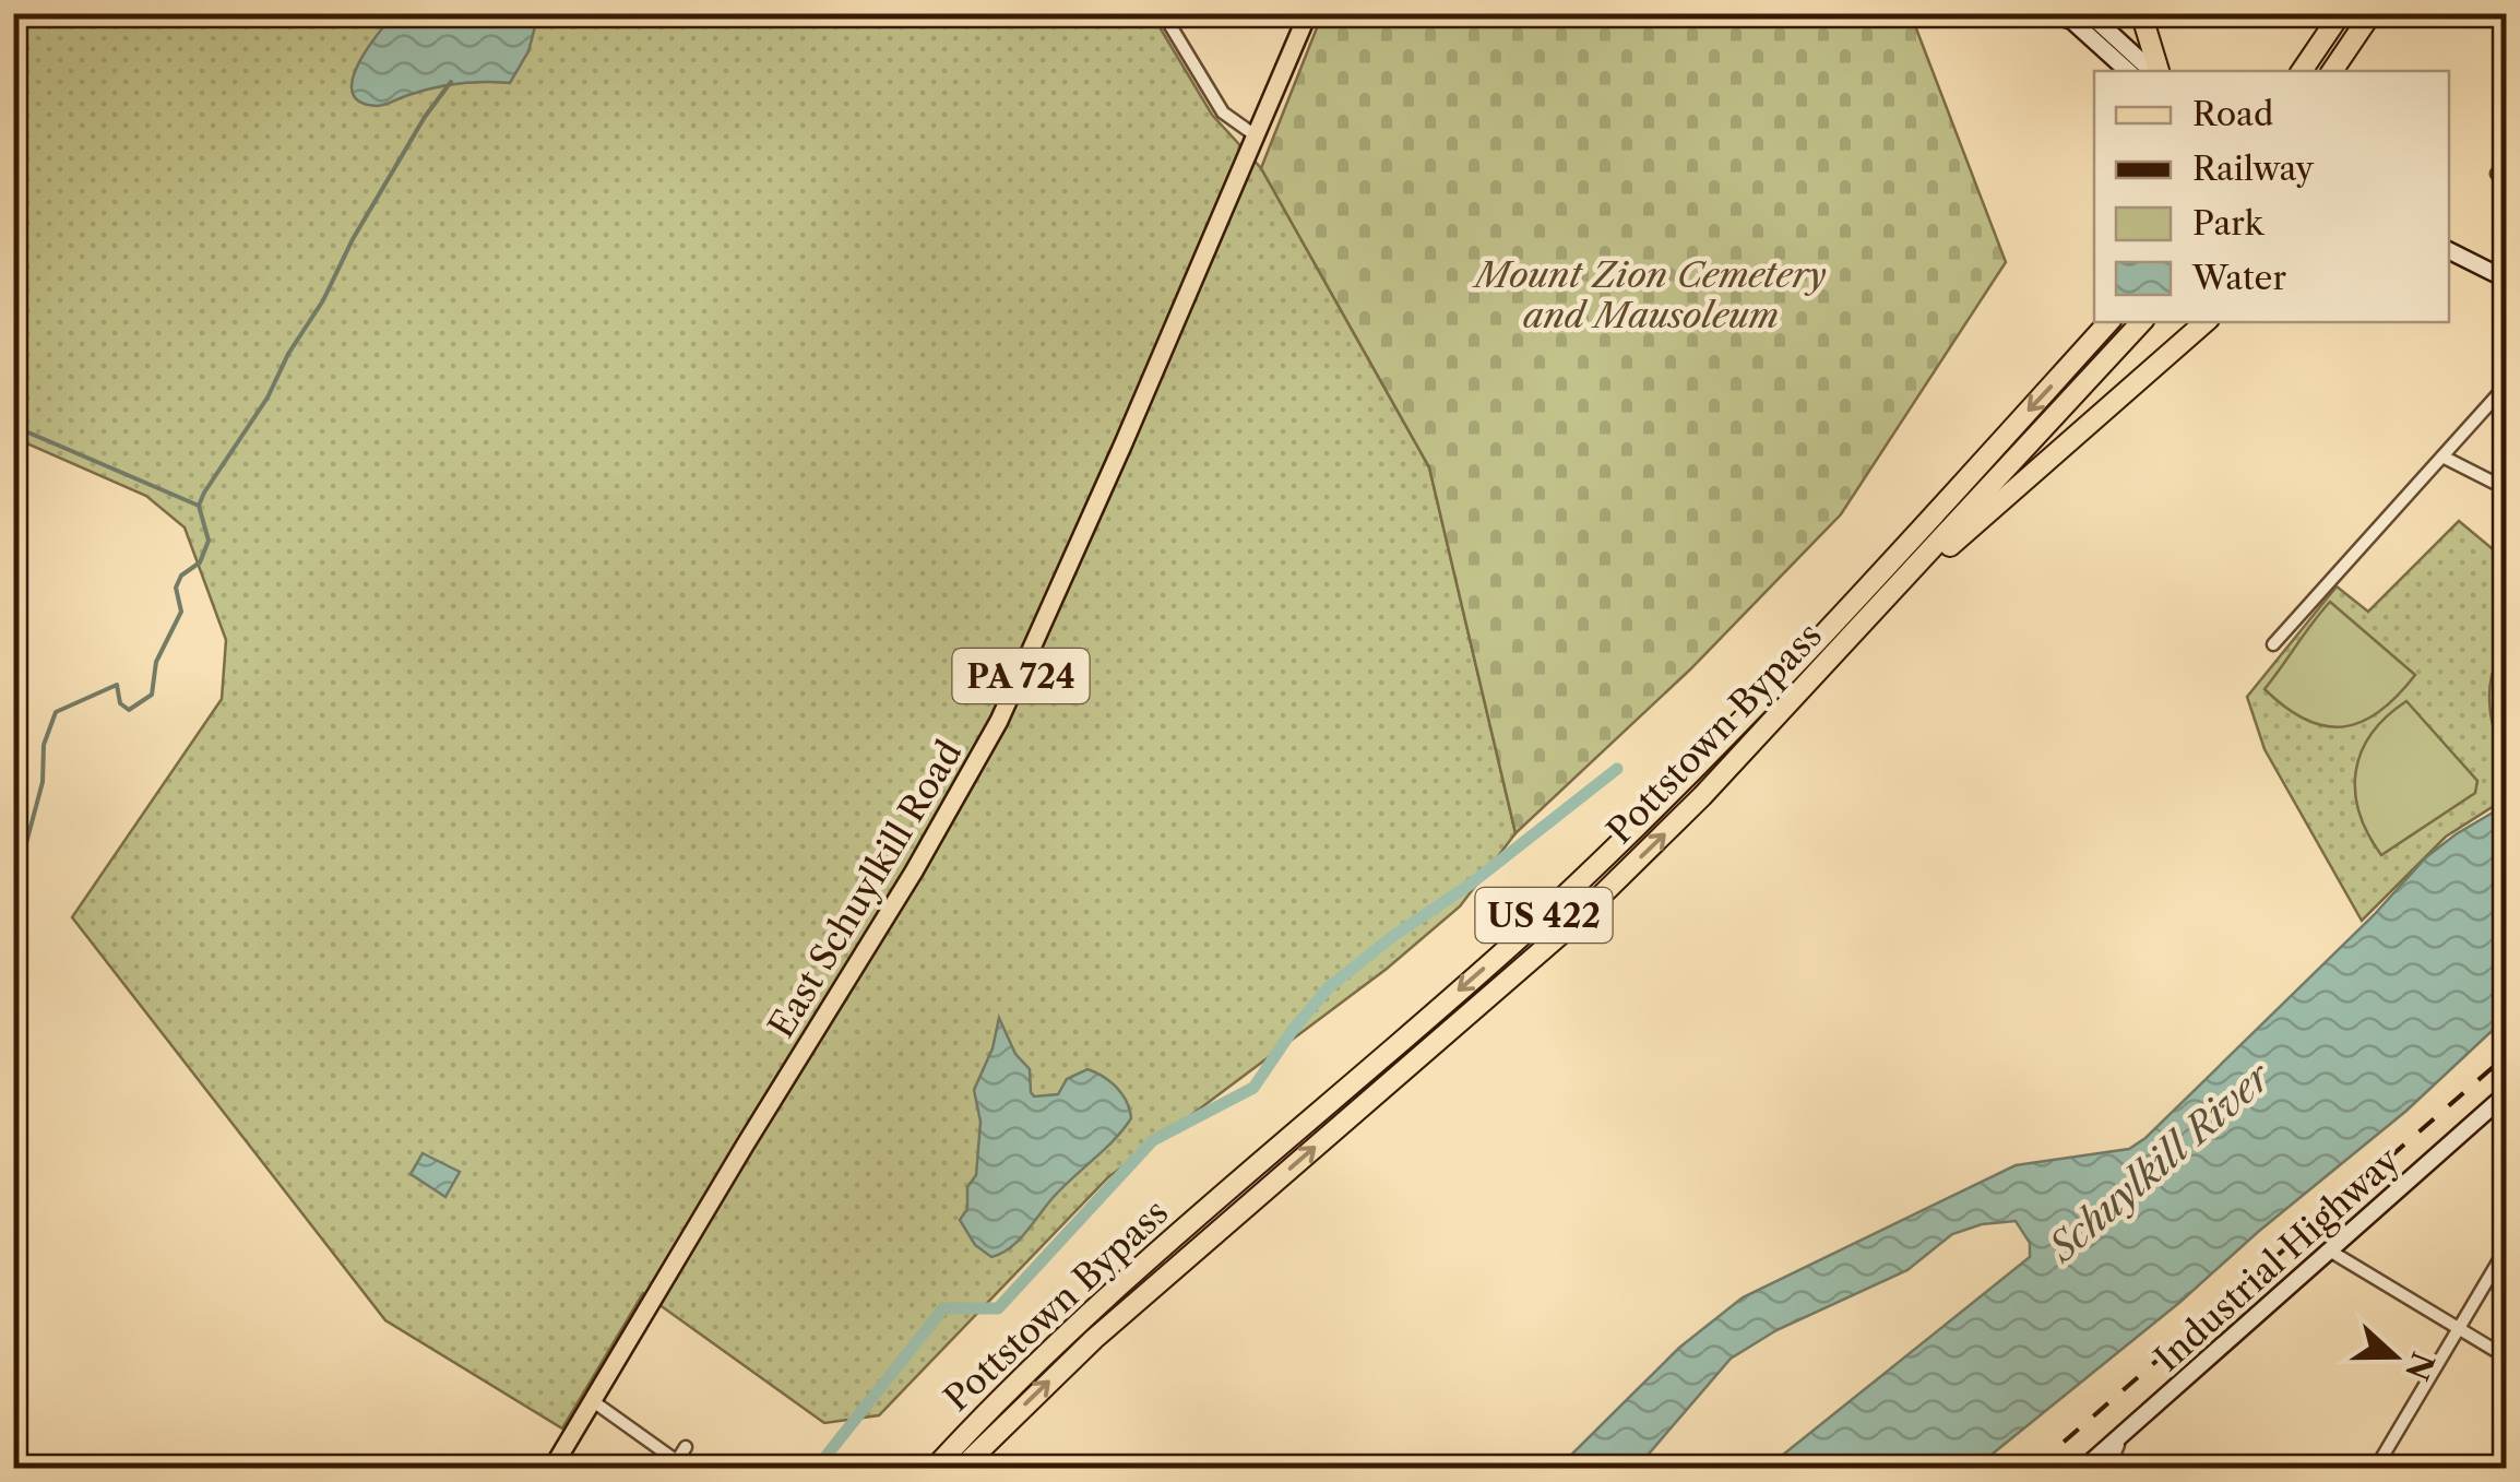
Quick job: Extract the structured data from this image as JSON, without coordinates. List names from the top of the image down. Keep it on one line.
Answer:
{"streets":{"highway":["Pottstown Bypass","US 422"],"main road":["PA 724","East Schuylkill Road"],"street":["Industrial Highway"]},"water":["Schuylkill River"],"parks":["Mount Zion Cemetery and Mausoleum"],"legend":["Road","Railway","Park","Water"],"north":"right"}
